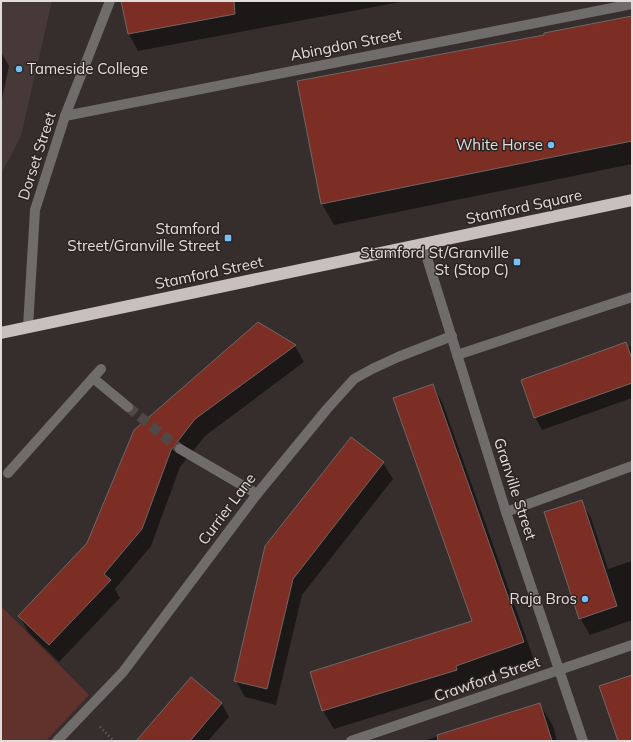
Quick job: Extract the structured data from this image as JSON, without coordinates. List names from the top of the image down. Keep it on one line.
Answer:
{"streets":{"highway":["Stamford Square","Stamford Street"],"street":["Abingdon Street","Dorset Street","Granville Street","Currier Lane","Crawford Street"]},"crossings":[["Abingdon Street","Dorset Street"],["Dorset Street","Stamford Street"],["Stamford Square","Stamford Street"],["Stamford Square","Granville Street"],["Stamford Street","Granville Street"],["Granville Street","Currier Lane"],["Granville Street","Crawford Street"]],"places":{"other":["Tameside College","White Horse","Raja Bros"],"transit":["Stamford Street/Granville Street","Stamford St/Granville St (Stop C)"]}}
